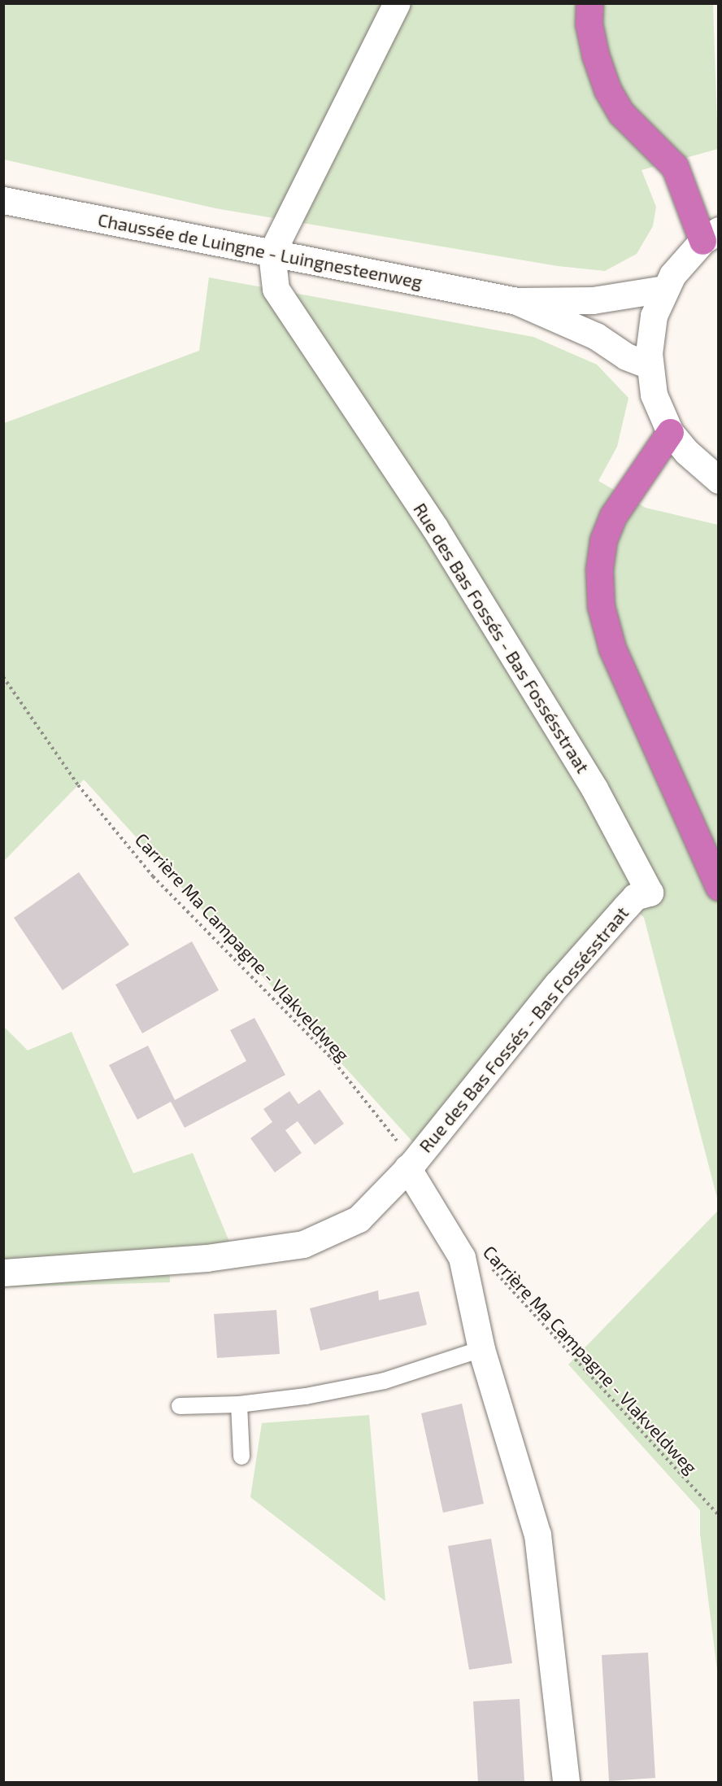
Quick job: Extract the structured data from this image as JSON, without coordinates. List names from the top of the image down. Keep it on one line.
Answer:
{"streets":{"street":["Chaussée de Luingne - Luingnesteenweg","Rue des Bas Fossés - Bas Fossésstraat"],"path":["Carrière Ma Campagne - Vlakveldweg"]},"crossings":[["Chaussée de Luingne - Luingnesteenweg","Rue des Bas Fossés - Bas Fossésstraat"],["Rue des Bas Fossés - Bas Fossésstraat","Carrière Ma Campagne - Vlakveldweg"]]}
